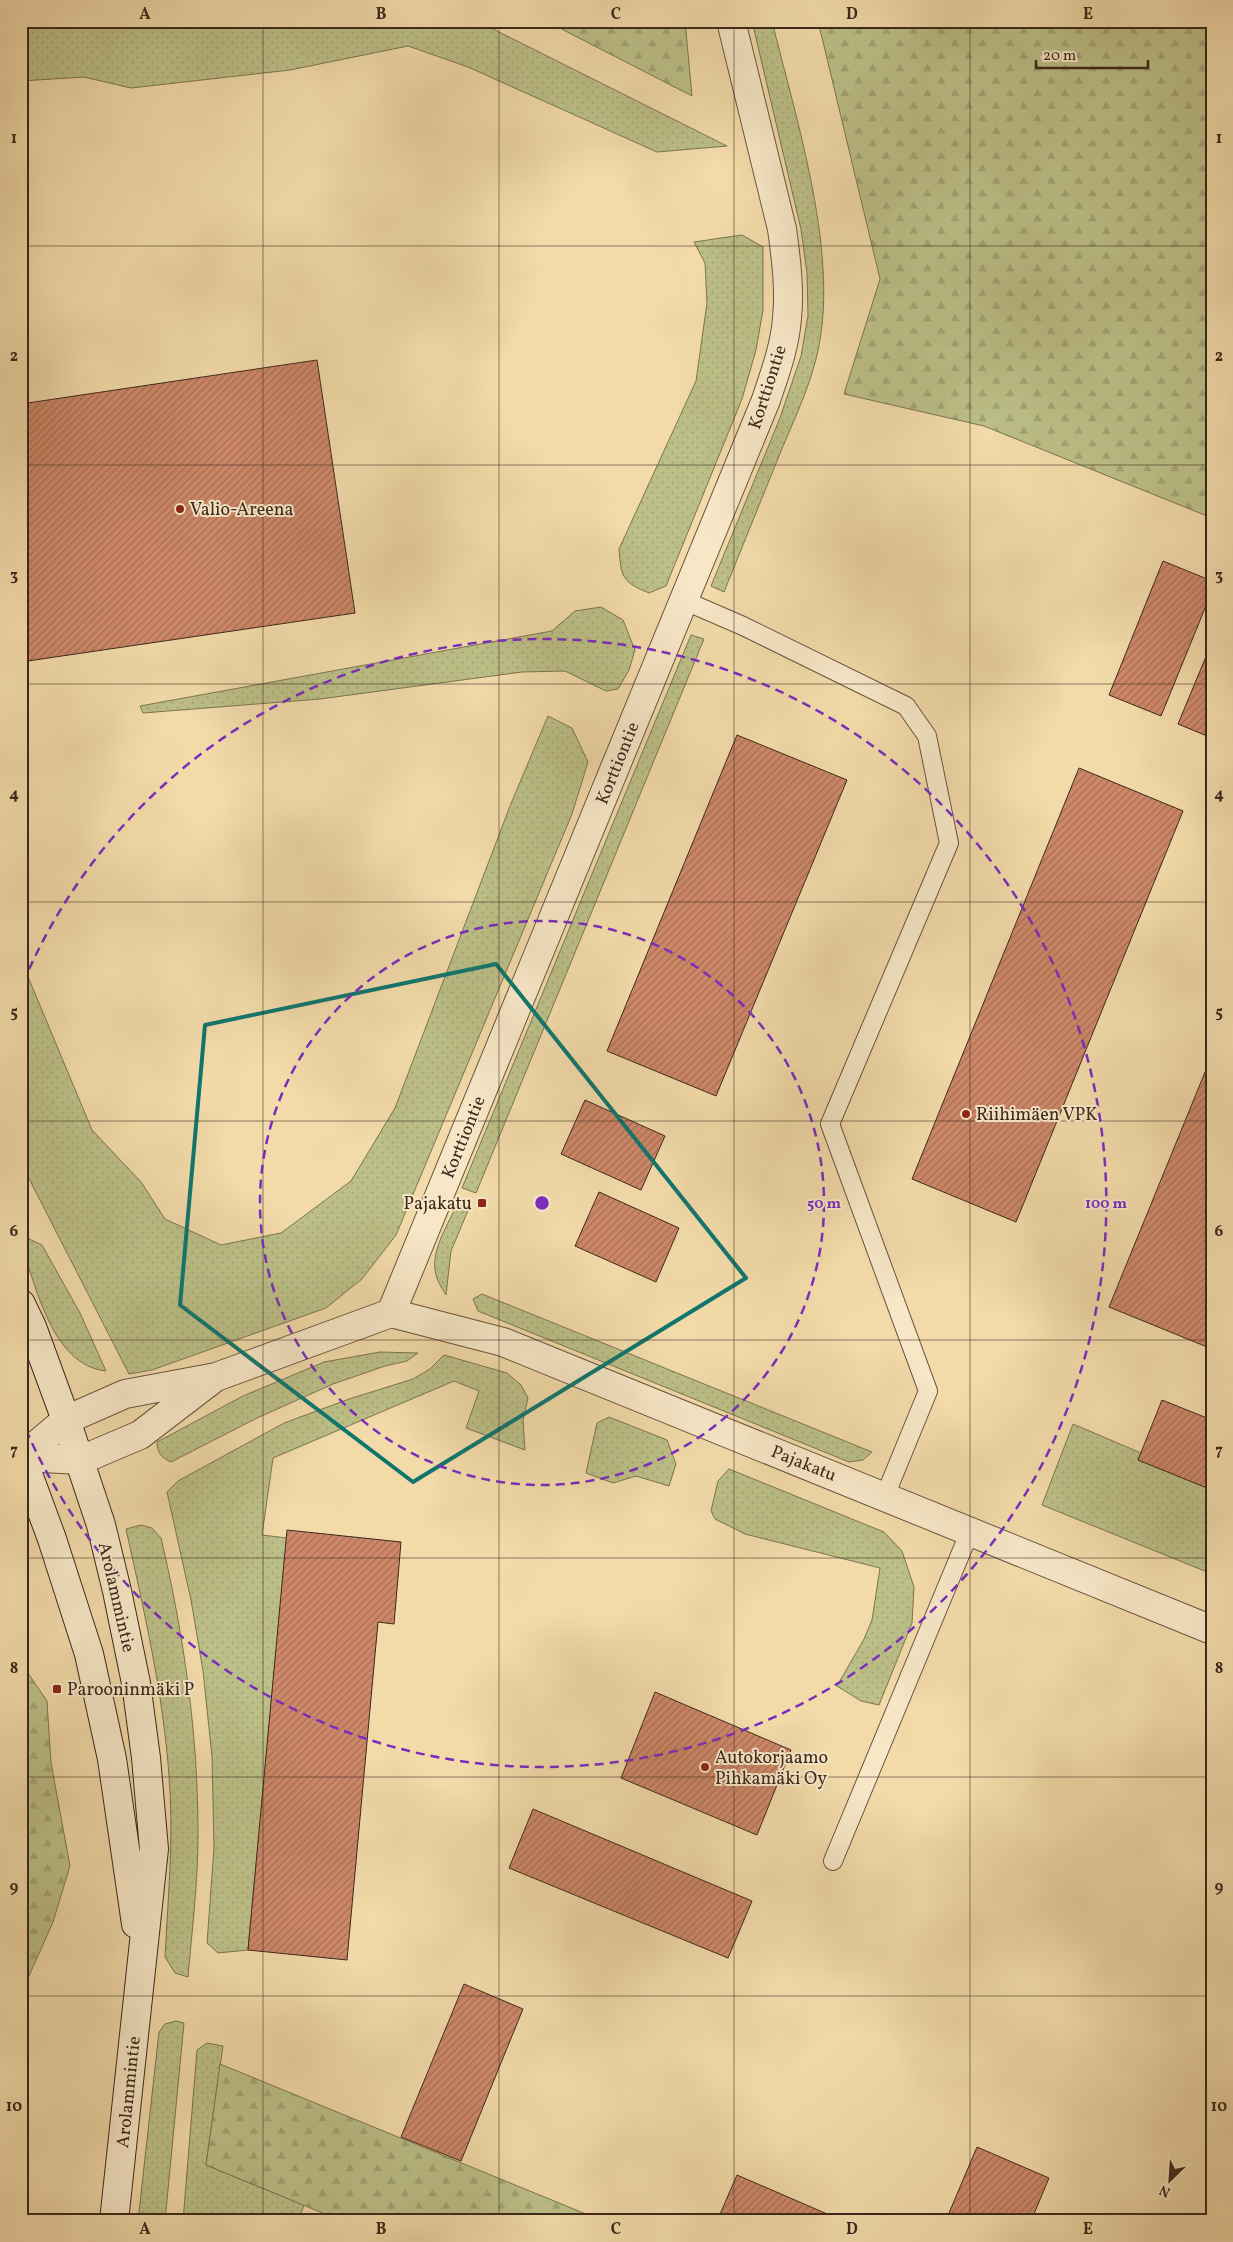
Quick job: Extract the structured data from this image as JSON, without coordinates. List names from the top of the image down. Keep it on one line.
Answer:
{"streets":{"street":["Korttiontie","Pajakatu","Arolammintie"]},"crossings":[["Korttiontie","Pajakatu"]],"places":{"other":["Valio-Areena","Riihimäen VPK","Autokorjaamo Pihkamäki Oy"],"transit":["Pajakatu","Parooninmäki P"]},"scale_bar":"20 m","north":"bottom left","grid":{"columns":["A","B","C","D","E"],"rows":["1","2","3","4","5","6","7","8","9","10"]},"rings":["50 m","100 m"]}
